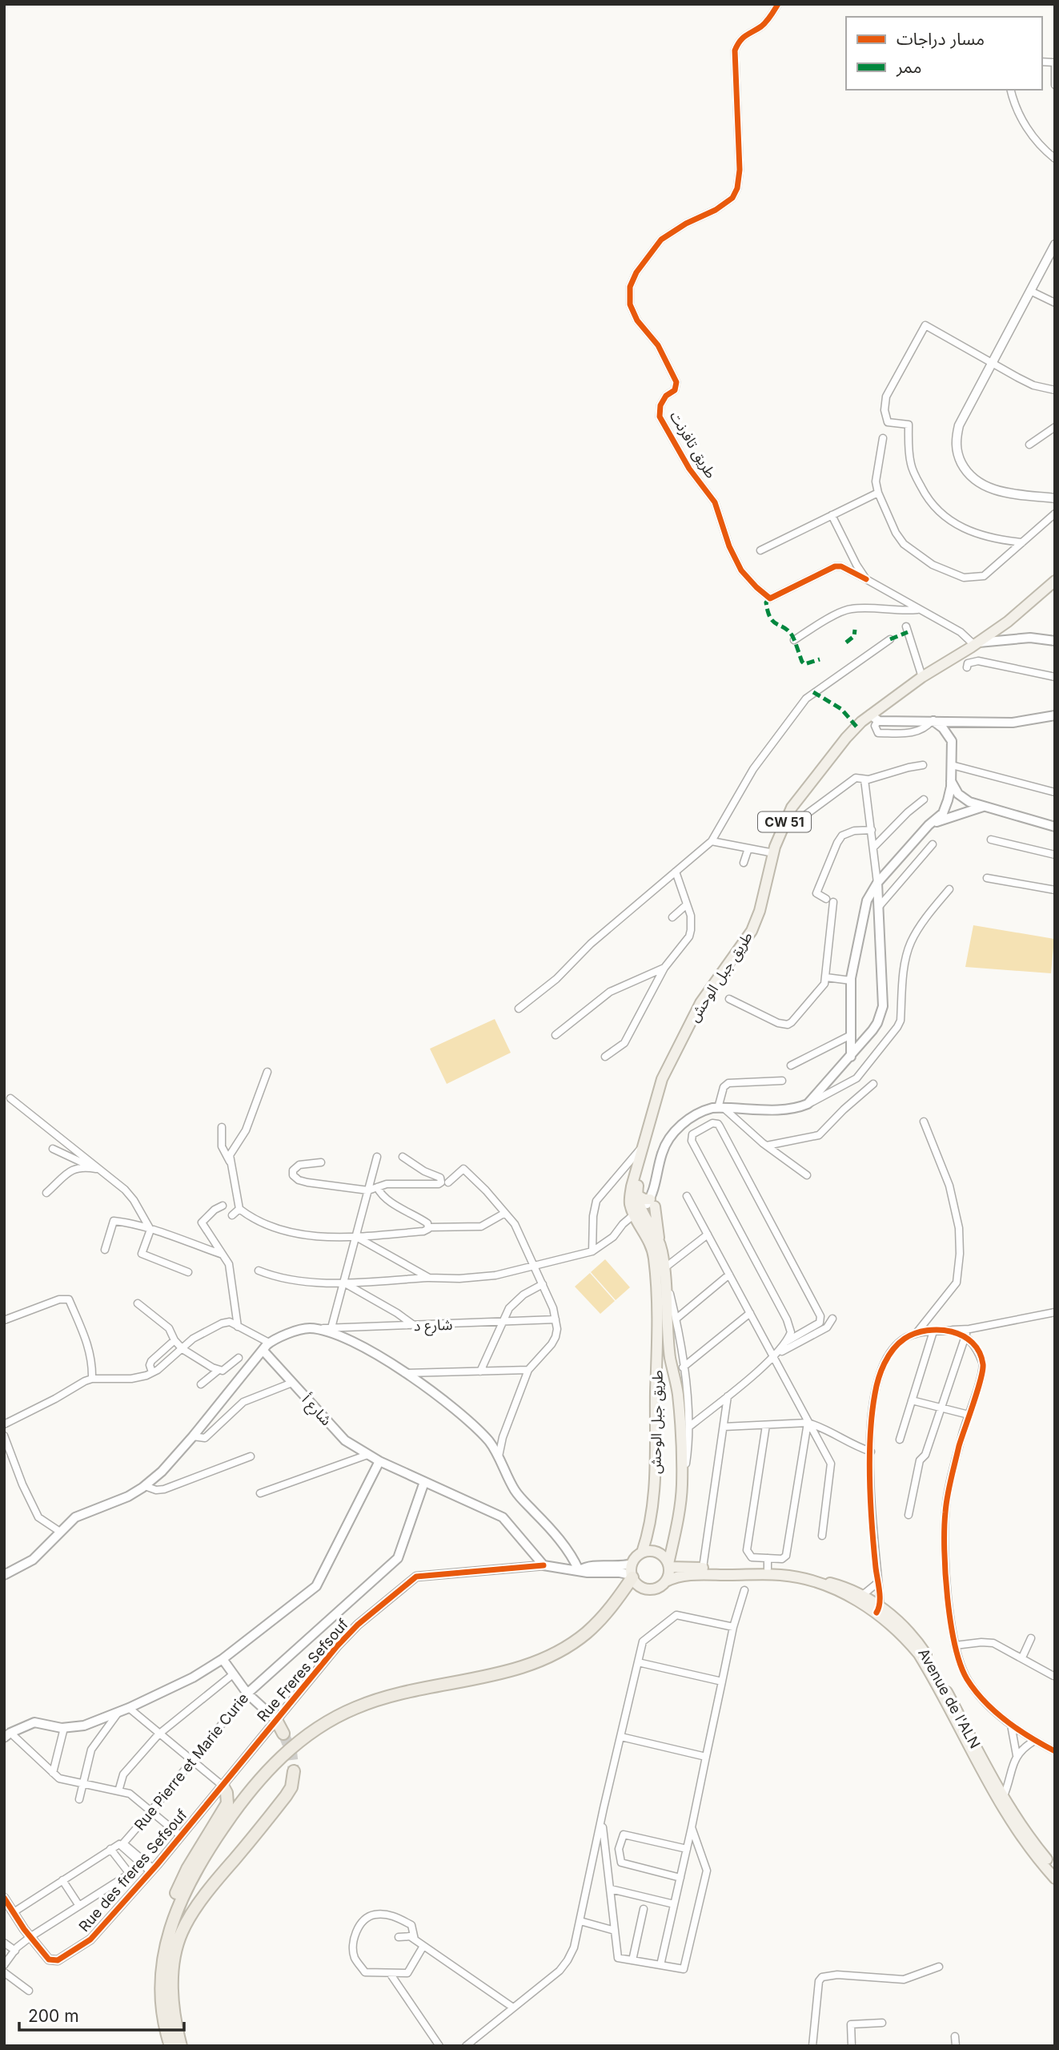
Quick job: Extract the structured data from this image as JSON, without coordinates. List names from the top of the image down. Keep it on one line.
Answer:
{"streets":{"main road":["CW 51","طريق جبل الوحش","شارع أ","Rue Pierre et Marie Curie"],"street":["طريق تافرنت","شارع د","Rue Freres Sefsouf","Rue des freres Sefsouf"]},"crossings":[["شارع أ","Rue Freres Sefsouf"],["شارع أ","Rue Pierre et Marie Curie"],["Rue Freres Sefsouf","Rue des freres Sefsouf"]],"legend":["مسار دراجات","ممر"],"scale_bar":"200 m"}
